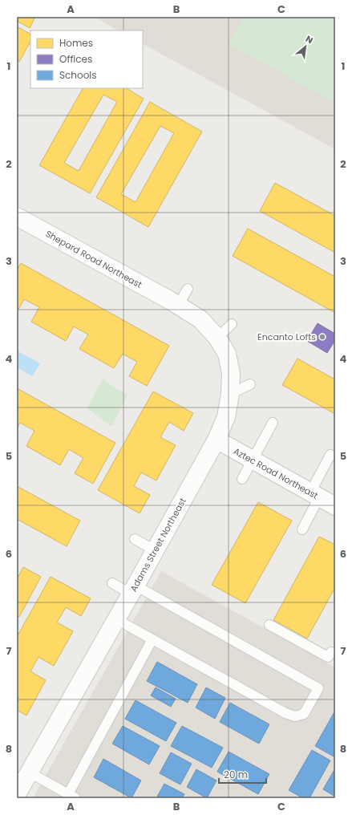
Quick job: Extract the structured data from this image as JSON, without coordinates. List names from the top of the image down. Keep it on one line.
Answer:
{"streets":{"street":["Shepard Road Northeast","Aztec Road Northeast","Adams Street Northeast"]},"crossings":[["Shepard Road Northeast","Adams Street Northeast"],["Aztec Road Northeast","Adams Street Northeast"]],"places":["Encanto Lofts"],"legend":["Homes","Offices","Schools"],"scale_bar":"20 m","north":"top right","grid":{"columns":["A","B","C"],"rows":["1","2","3","4","5","6","7","8"]}}
